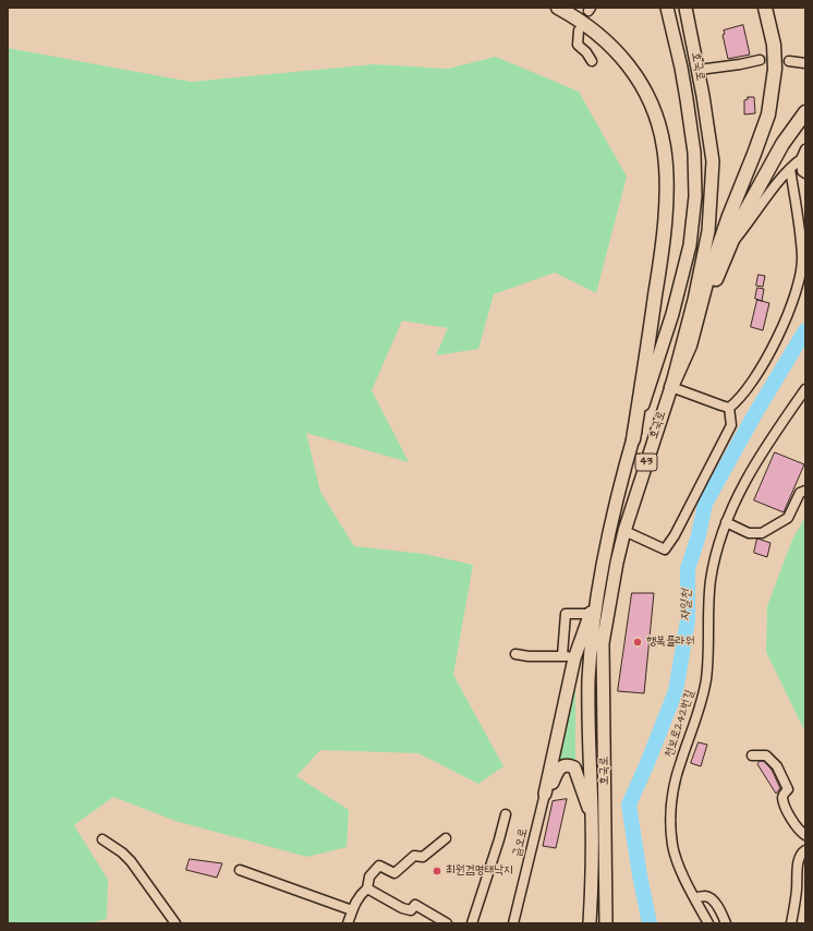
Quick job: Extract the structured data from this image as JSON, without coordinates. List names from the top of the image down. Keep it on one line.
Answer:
{"streets":{"main road":["호국로","43"],"street":["천보로242번길","금오로"]},"water":["자일천"],"places":["행복플라워","최원겸명태낙지"]}
